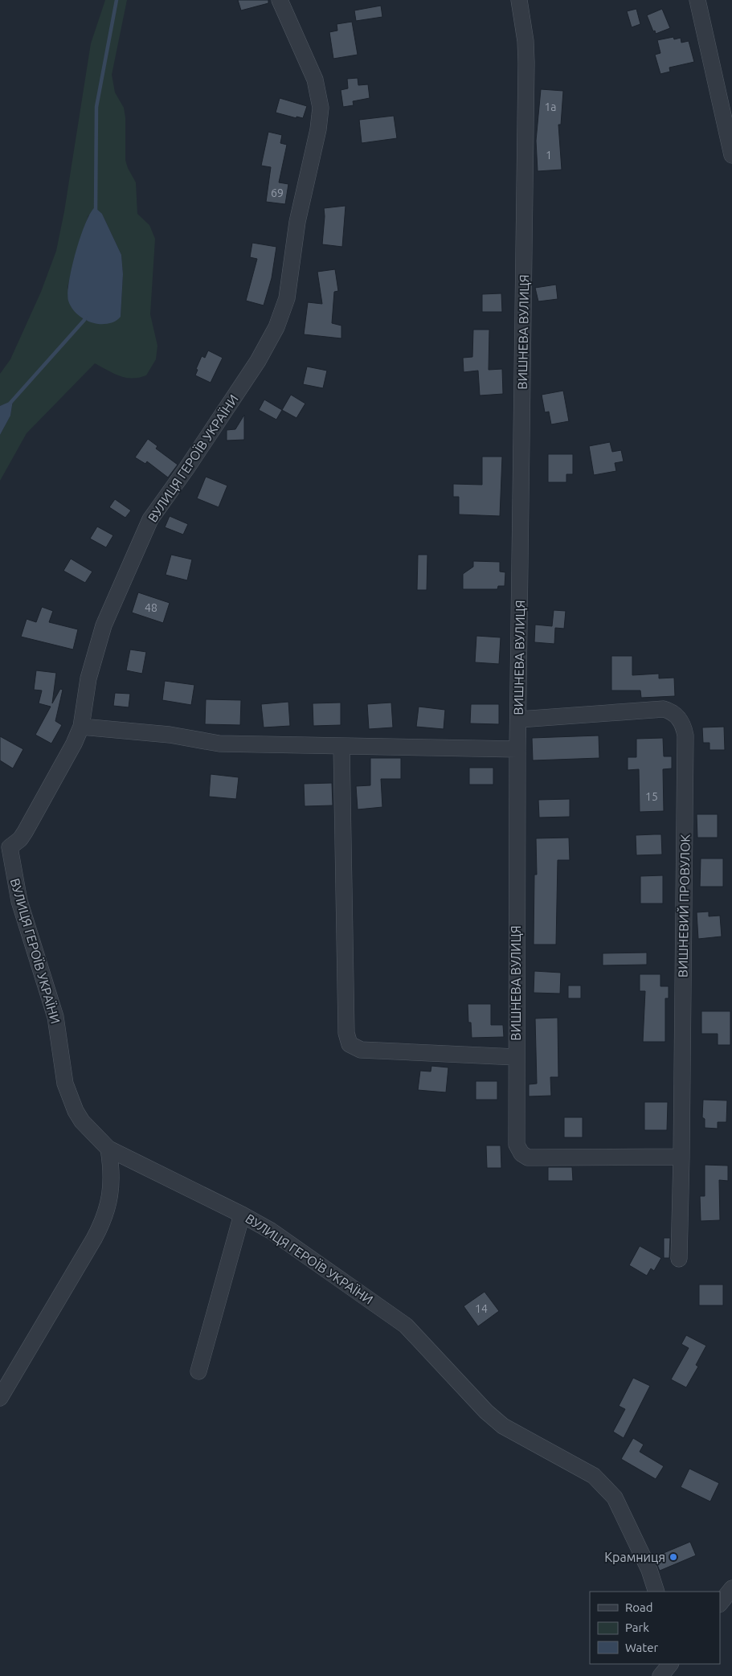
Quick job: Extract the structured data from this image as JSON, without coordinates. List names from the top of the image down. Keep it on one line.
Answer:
{"streets":{"street":["ВИШНЕВА ВУЛИЦЯ","ВУЛИЦЯ ГЕРОЇВ УКРАЇНИ","ВИШНЕВИЙ ПРОВУЛОК"]},"crossings":[["ВИШНЕВА ВУЛИЦЯ","ВИШНЕВИЙ ПРОВУЛОК"]],"places":["Крамниця"],"house_numbers":["1а","1","69","48","15","14"],"legend":["Road","Park","Water"]}
